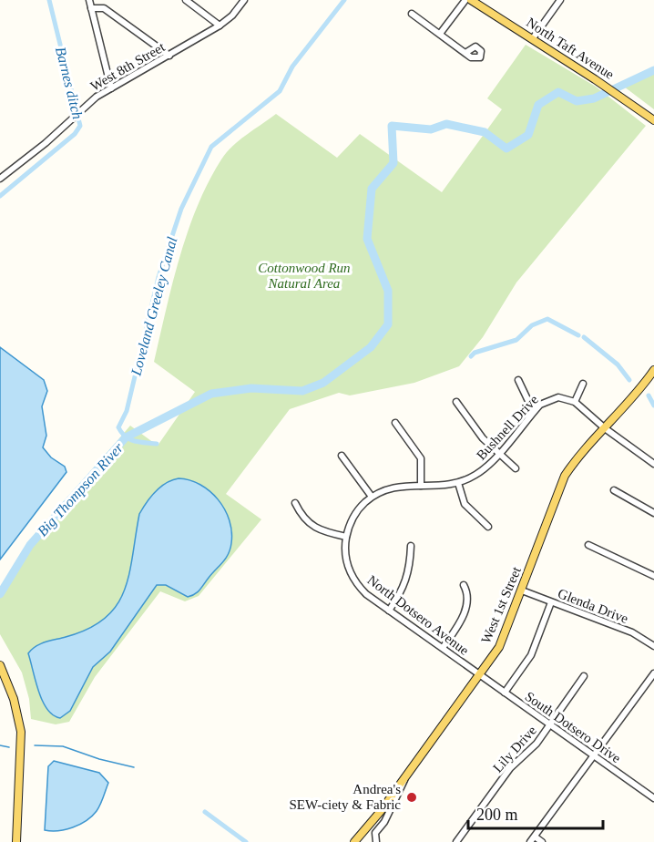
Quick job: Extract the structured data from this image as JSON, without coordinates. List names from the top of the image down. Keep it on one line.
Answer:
{"streets":{"main road":["North Taft Avenue","West 1st Street"],"street":["West 8th Street","Bushnell Drive","Glenda Drive","North Dotsero Avenue","South Dotsero Drive","Lily Drive"]},"crossings":[["Bushnell Drive","North Dotsero Avenue"],["West 1st Street","Glenda Drive"],["West 1st Street","North Dotsero Avenue"],["West 1st Street","South Dotsero Drive"],["North Dotsero Avenue","South Dotsero Drive"],["South Dotsero Drive","Lily Drive"]],"water":["Barnes ditch","Loveland Greeley Canal","Big Thompson River"],"parks":["Cottonwood Run Natural Area"],"places":["Andrea's SEW-ciety & Fabric"],"scale_bar":"200 m"}
